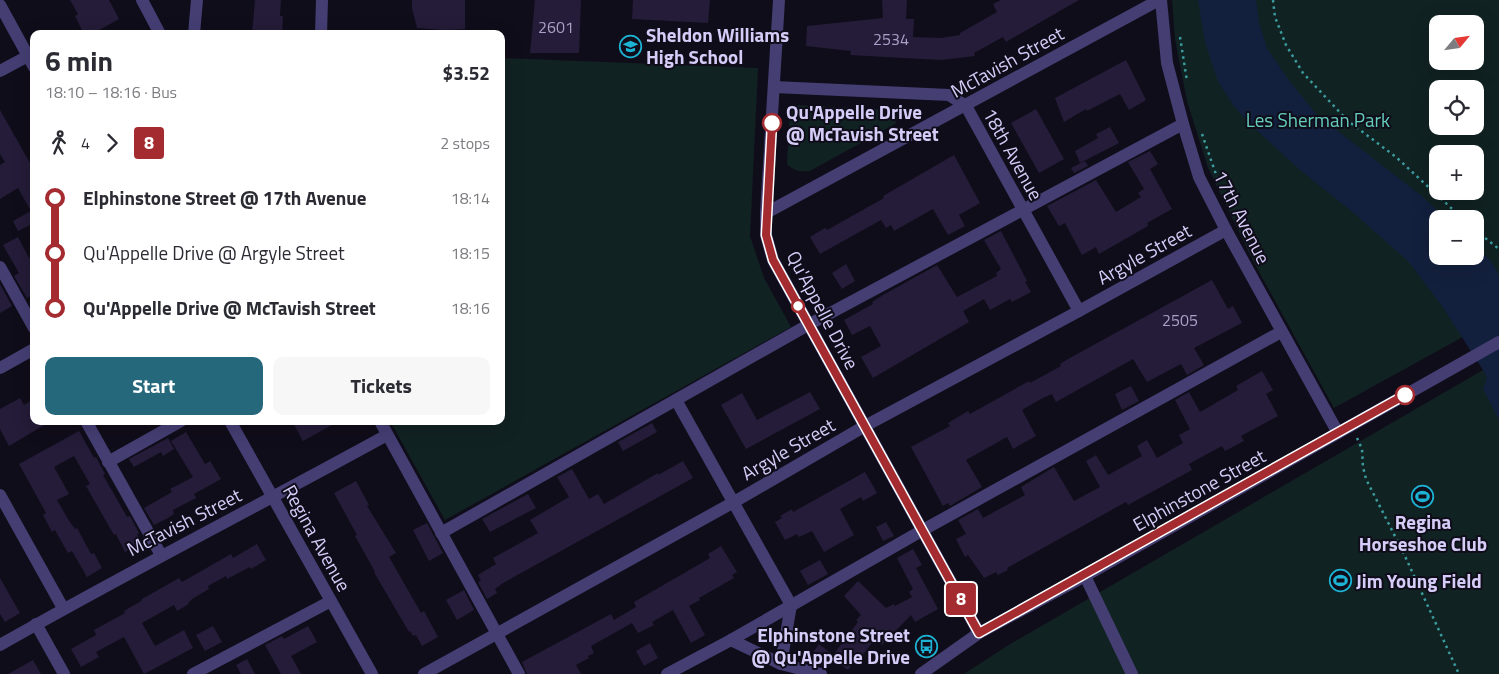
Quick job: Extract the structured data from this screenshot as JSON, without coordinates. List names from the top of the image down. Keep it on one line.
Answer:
{"streets":{"street":["McTavish Street","18th Avenue","17th Avenue","Argyle Street","Qu'Appelle Drive","Elphinstone Street","Regina Avenue"]},"crossings":[["McTavish Street","18th Avenue"],["McTavish Street","17th Avenue"],["McTavish Street","Qu'Appelle Drive"],["McTavish Street","Regina Avenue"],["18th Avenue","Argyle Street"],["18th Avenue","Qu'Appelle Drive"],["17th Avenue","Argyle Street"],["17th Avenue","Elphinstone Street"],["Argyle Street","Qu'Appelle Drive"],["Qu'Appelle Drive","Elphinstone Street"]],"parks":["Les Sherman Park"],"places":{"school or university":["Sheldon Williams High School"],"other":["Qu'Appelle Drive @ McTavish Street"],"sports":["Regina Horseshoe Club","Jim Young Field"],"bus stop":["Elphinstone Street @ Qu'Appelle Drive"]},"lines":["bus line 8"],"house_numbers":["2601","2534","2505"],"north":"top right","page":{"on_map":"8","map_buttons":["+","−"],"heading":["6 min","18:10 – 18:16 · Bus","$3.52"],"legs":["4","8","2 stops"],"list":[{"name":"Elphinstone Street @ 17th Avenue","value":"18:14"},{"name":"Qu'Appelle Drive @ Argyle Street","value":"18:15"},{"name":"Qu'Appelle Drive @ McTavish Street","value":"18:16"}],"buttons":["Start","Tickets"]}}
